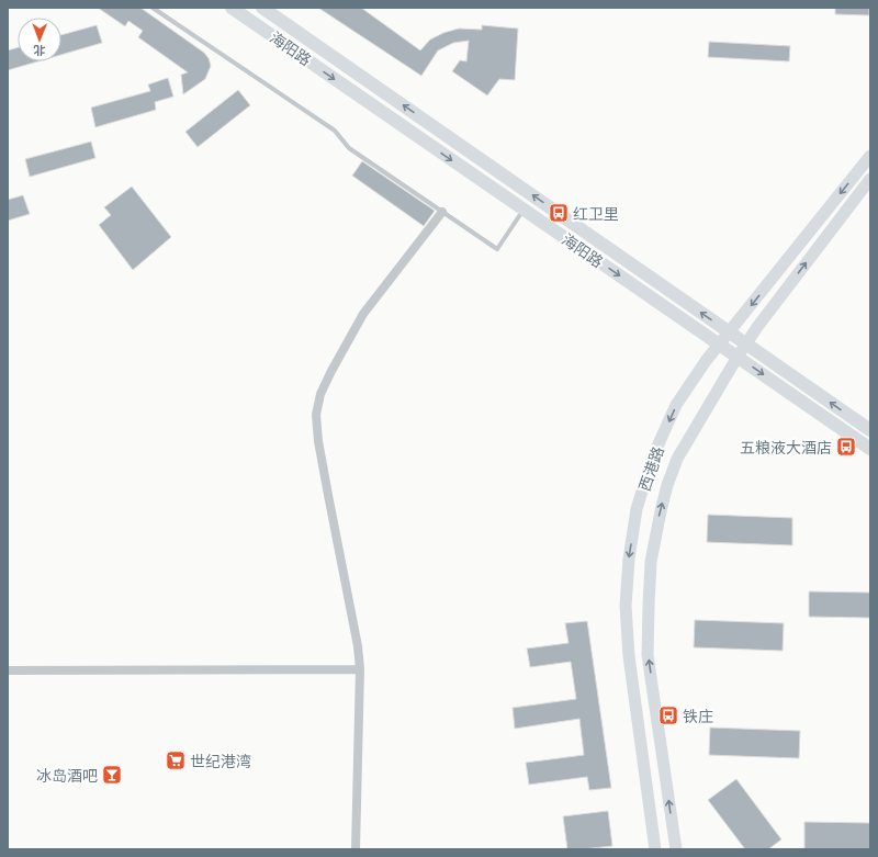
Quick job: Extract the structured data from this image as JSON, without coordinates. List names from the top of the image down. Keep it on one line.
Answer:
{"streets":{"main road":["海阳路","西港路"]},"crossings":[["海阳路","西港路"]],"places":{"bus stop":["红卫里","五粮液大酒店","铁庄"],"supermarket":["世纪港湾"],"bar":["冰岛酒吧"]},"north":"bottom"}
